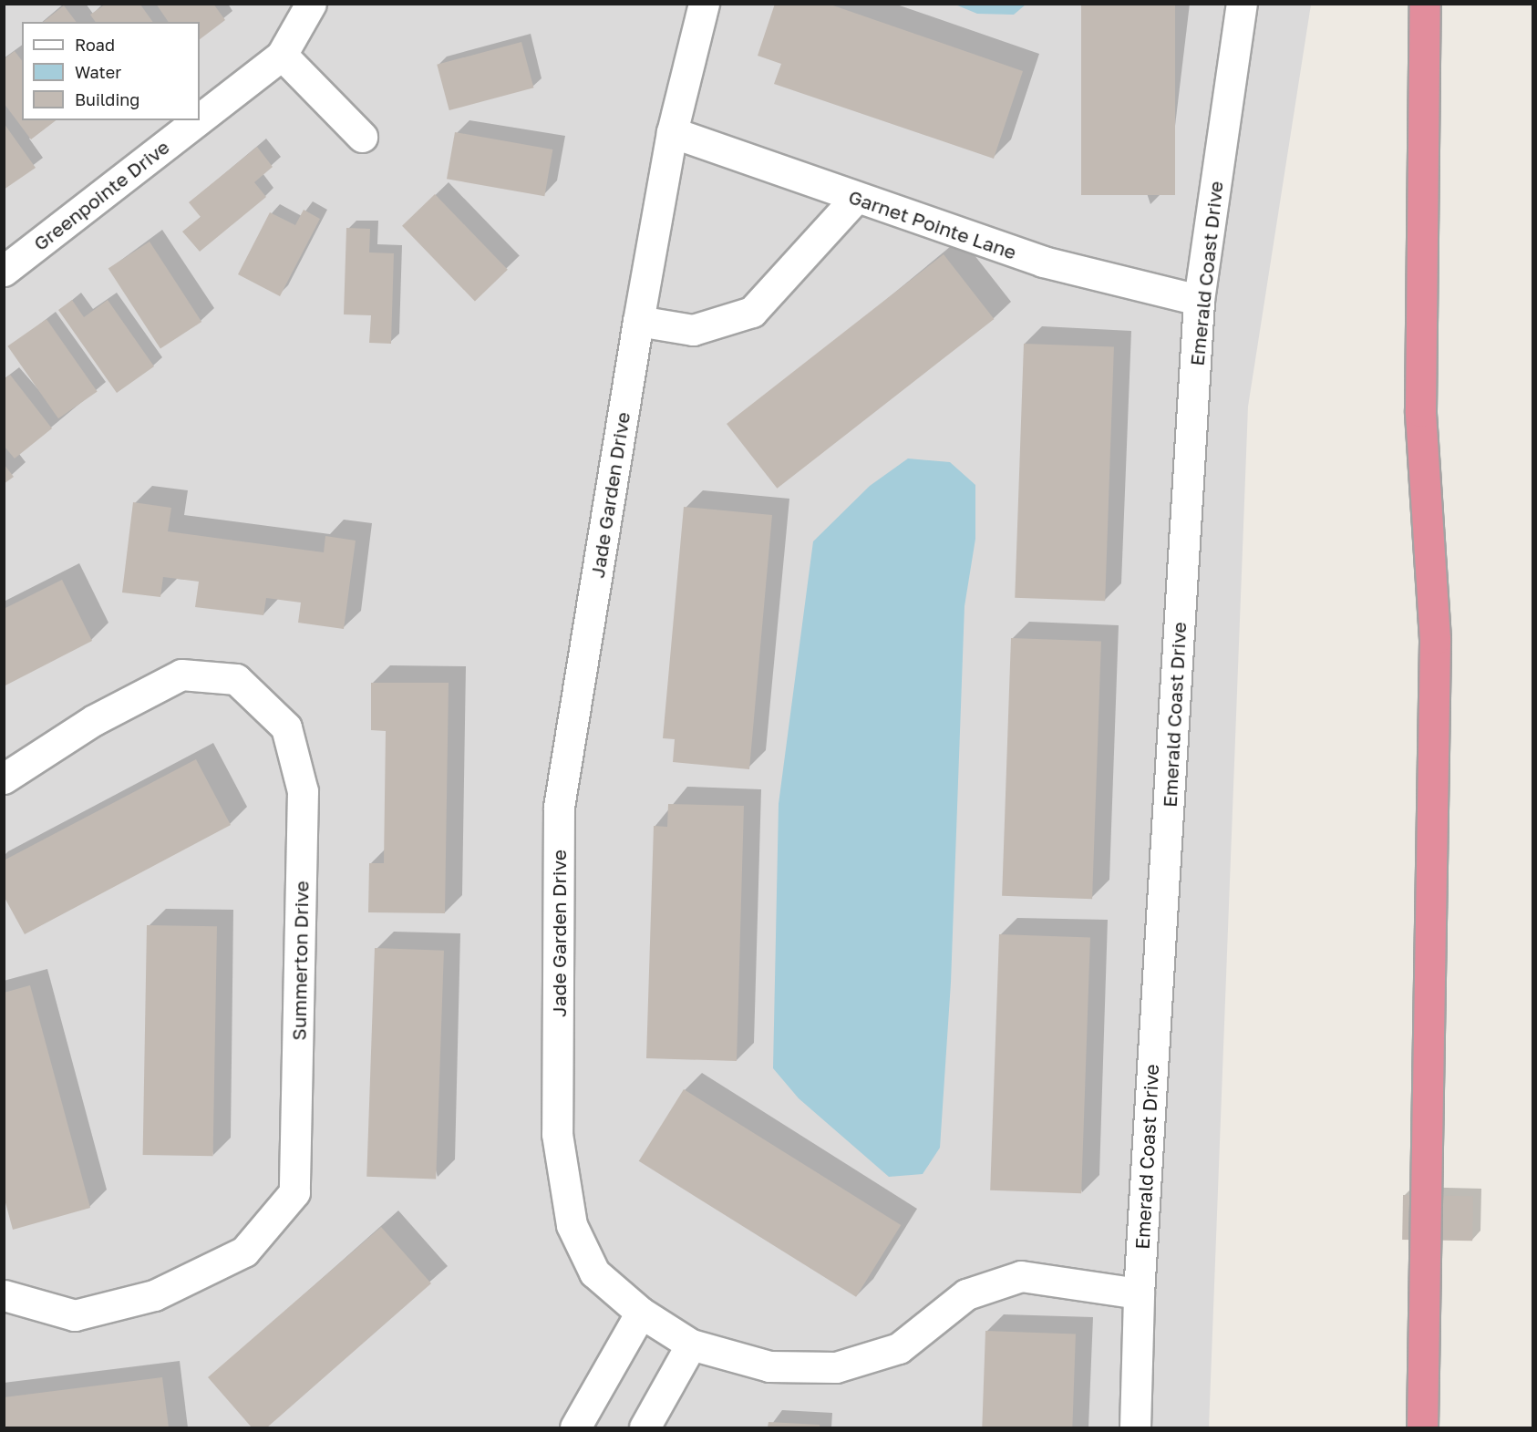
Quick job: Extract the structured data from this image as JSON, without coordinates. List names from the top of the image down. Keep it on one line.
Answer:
{"streets":{"street":["Greenpointe Drive","Garnet Pointe Lane","Emerald Coast Drive","Jade Garden Drive","Summerton Drive"]},"crossings":[["Garnet Pointe Lane","Emerald Coast Drive"],["Garnet Pointe Lane","Jade Garden Drive"],["Emerald Coast Drive","Jade Garden Drive"]],"legend":["Road","Water","Building"]}
